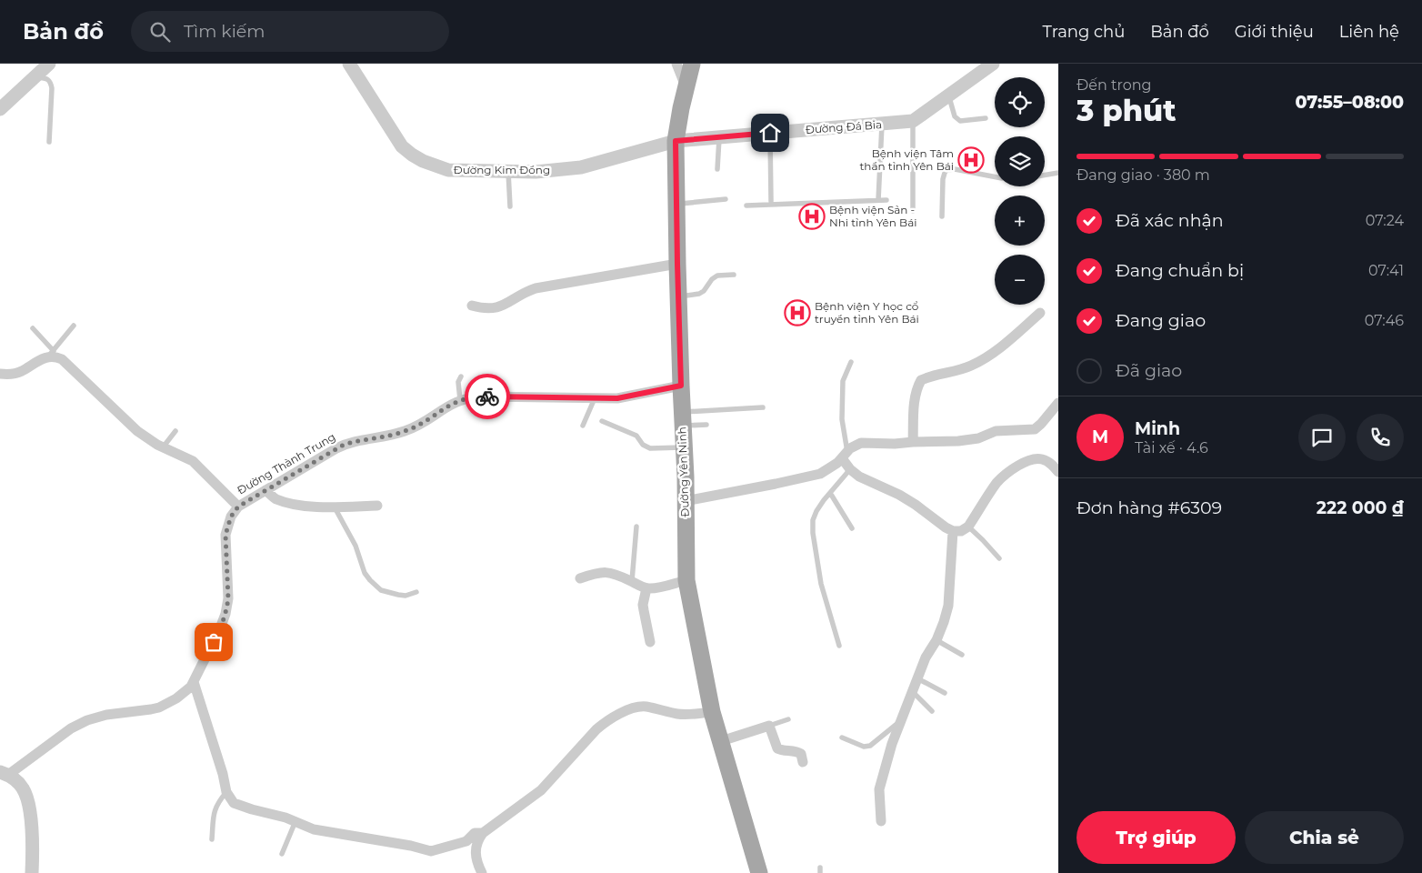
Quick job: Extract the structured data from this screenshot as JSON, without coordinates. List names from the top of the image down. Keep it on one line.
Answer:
{"streets":{"main road":["Đường Yên Ninh"],"street":["Đường Đá Bia","Đường Kim Đồng","Đường Thành Trung"]},"crossings":[["Đường Đá Bia","Đường Kim Đồng"],["Đường Đá Bia","Đường Yên Ninh"],["Đường Kim Đồng","Đường Yên Ninh"],["Đường Thành Trung","Đường Yên Ninh"]],"places":{"hospital":["Bệnh viện Tâm thần tỉnh Yên Bái","Bệnh viện Sản - Nhi tỉnh Yên Bái","Bệnh viện Y học cổ truyền tỉnh Yên Bái"]},"page":{"header":"Bản đồ","search":"Tìm kiếm","nav":["Trang chủ","Bản đồ","Giới thiệu","Liên hệ"],"heading":["3 phút","Đến trong","07:55–08:00"],"panel":["Minh","Tài xế · 4.6","Đơn hàng #6309","222 000 ₫"],"map_buttons":["+","−"],"bar":"Đang giao · 380 m","list":[["Đã xác nhận","07:24"],["Đang chuẩn bị","07:41"],["Đang giao","07:46"],"Đã giao"],"round":"M","buttons":["Trợ giúp","Chia sẻ"]}}
